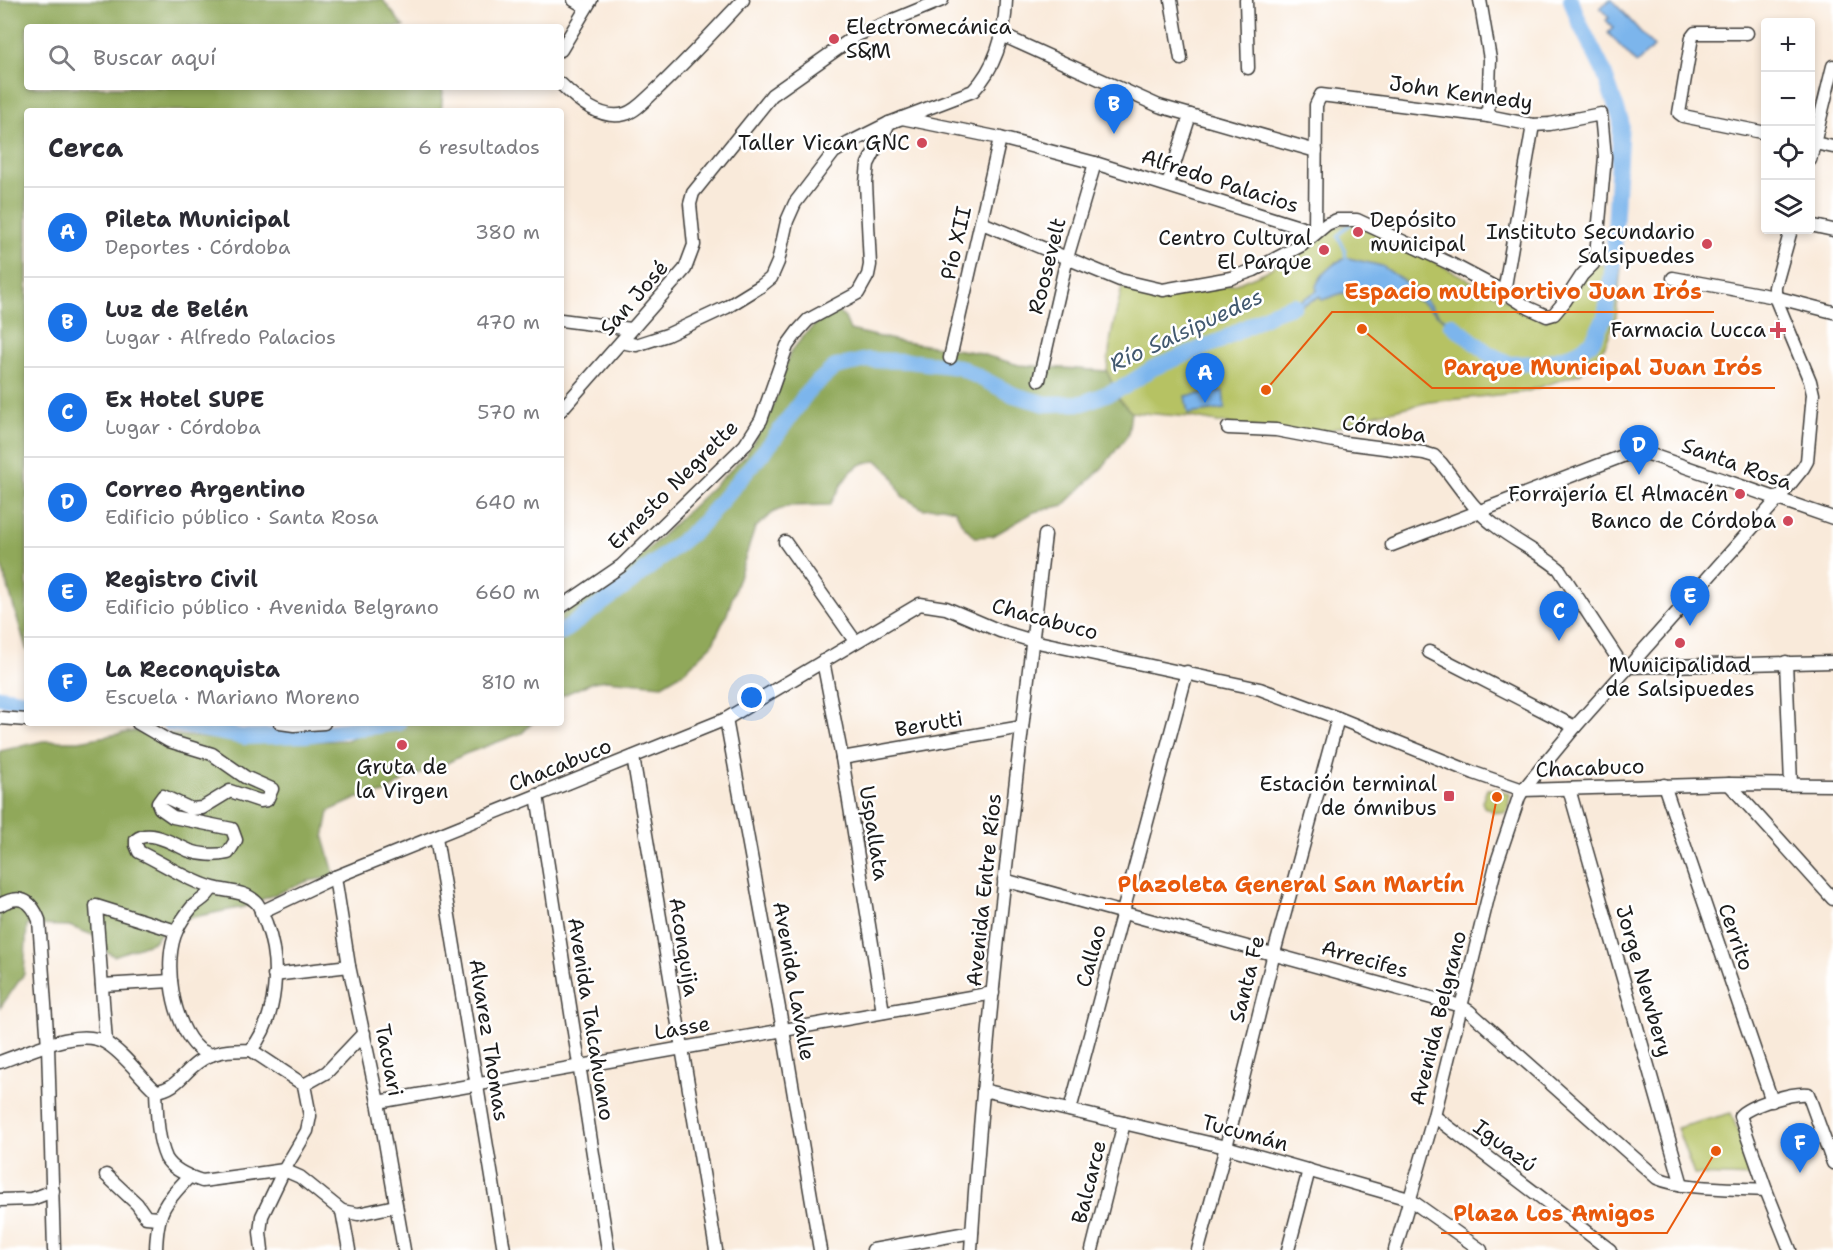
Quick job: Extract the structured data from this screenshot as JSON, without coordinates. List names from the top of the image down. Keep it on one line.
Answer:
{"streets":{"street":["John Kennedy","Alfredo Palacios","Pío XII","Roosevelt","San José","Córdoba","Santa Rosa","Ernesto Negrette","Chacabuco","Berutti","Uspallata","Avenida Entre Ríos","Cerrito","Aconquija","Callao","Arrecifes","Santa Fe","Avenida Lavalle","Jorge Newbery","Avenida Belgrano","Avenida Talcahuano","Lasse","Alvarez Thomas","Tacuari","Tucumán","Iguazú","Balcarce"]},"crossings":[["Alfredo Palacios","Pío XII"],["Alfredo Palacios","Roosevelt"],["Córdoba","Santa Rosa"],["Córdoba","Avenida Belgrano"],["Santa Rosa","Avenida Belgrano"],["Chacabuco","Uspallata"],["Chacabuco","Avenida Entre Ríos"],["Chacabuco","Cerrito"],["Chacabuco","Aconquija"],["Chacabuco","Callao"],["Chacabuco","Santa Fe"],["Chacabuco","Avenida Lavalle"],["Chacabuco","Jorge Newbery"],["Chacabuco","Avenida Belgrano"],["Chacabuco","Avenida Talcahuano"],["Chacabuco","Alvarez Thomas"],["Chacabuco","Tacuari"],["Berutti","Uspallata"],["Berutti","Avenida Entre Ríos"],["Uspallata","Lasse"],["Avenida Entre Ríos","Arrecifes"],["Avenida Entre Ríos","Lasse"],["Avenida Entre Ríos","Tucumán"],["Aconquija","Lasse"],["Callao","Arrecifes"],["Callao","Tucumán"],["Arrecifes","Santa Fe"],["Arrecifes","Jorge Newbery"],["Arrecifes","Avenida Belgrano"],["Santa Fe","Tucumán"],["Avenida Lavalle","Lasse"],["Avenida Belgrano","Tucumán"],["Avenida Belgrano","Iguazú"],["Avenida Talcahuano","Lasse"],["Lasse","Alvarez Thomas"],["Lasse","Tacuari"],["Tucumán","Balcarce"]],"water":["Río Salsipuedes"],"places":{"other":["Electromecánica S&M","Taller Vican GNC","Depósito municipal","Instituto Secundario Salsipuedes","Centro Cultural El Parque","Parque Municipal Juan Irós","Espacio multiportivo Juan Irós","Forrajería El Almacén","Banco de Córdoba","Municipalidad de Salsipuedes","Gruta de la Virgen","Plazoleta General San Martín","Plaza Los Amigos"],"health":["Farmacia Lucca"],"transit":["Estación terminal de ómnibus"]},"page":{"map_buttons":["+","−"],"search":"Buscar aquí","pins":["B","A","D","E","C","F"],"heading":["Cerca","6 resultados"],"list":[{"mark":"A","name":"Pileta Municipal","note":"Deportes · Córdoba","value":"380 m"},{"mark":"B","name":"Luz de Belén","note":"Lugar · Alfredo Palacios","value":"470 m"},{"mark":"C","name":"Ex Hotel SUPE","note":"Lugar · Córdoba","value":"570 m"},{"mark":"D","name":"Correo Argentino","note":"Edificio público · Santa Rosa","value":"640 m"},{"mark":"E","name":"Registro Civil","note":"Edificio público · Avenida Belgrano","value":"660 m"},{"mark":"F","name":"La Reconquista","note":"Escuela · Mariano Moreno","value":"810 m"}]}}
